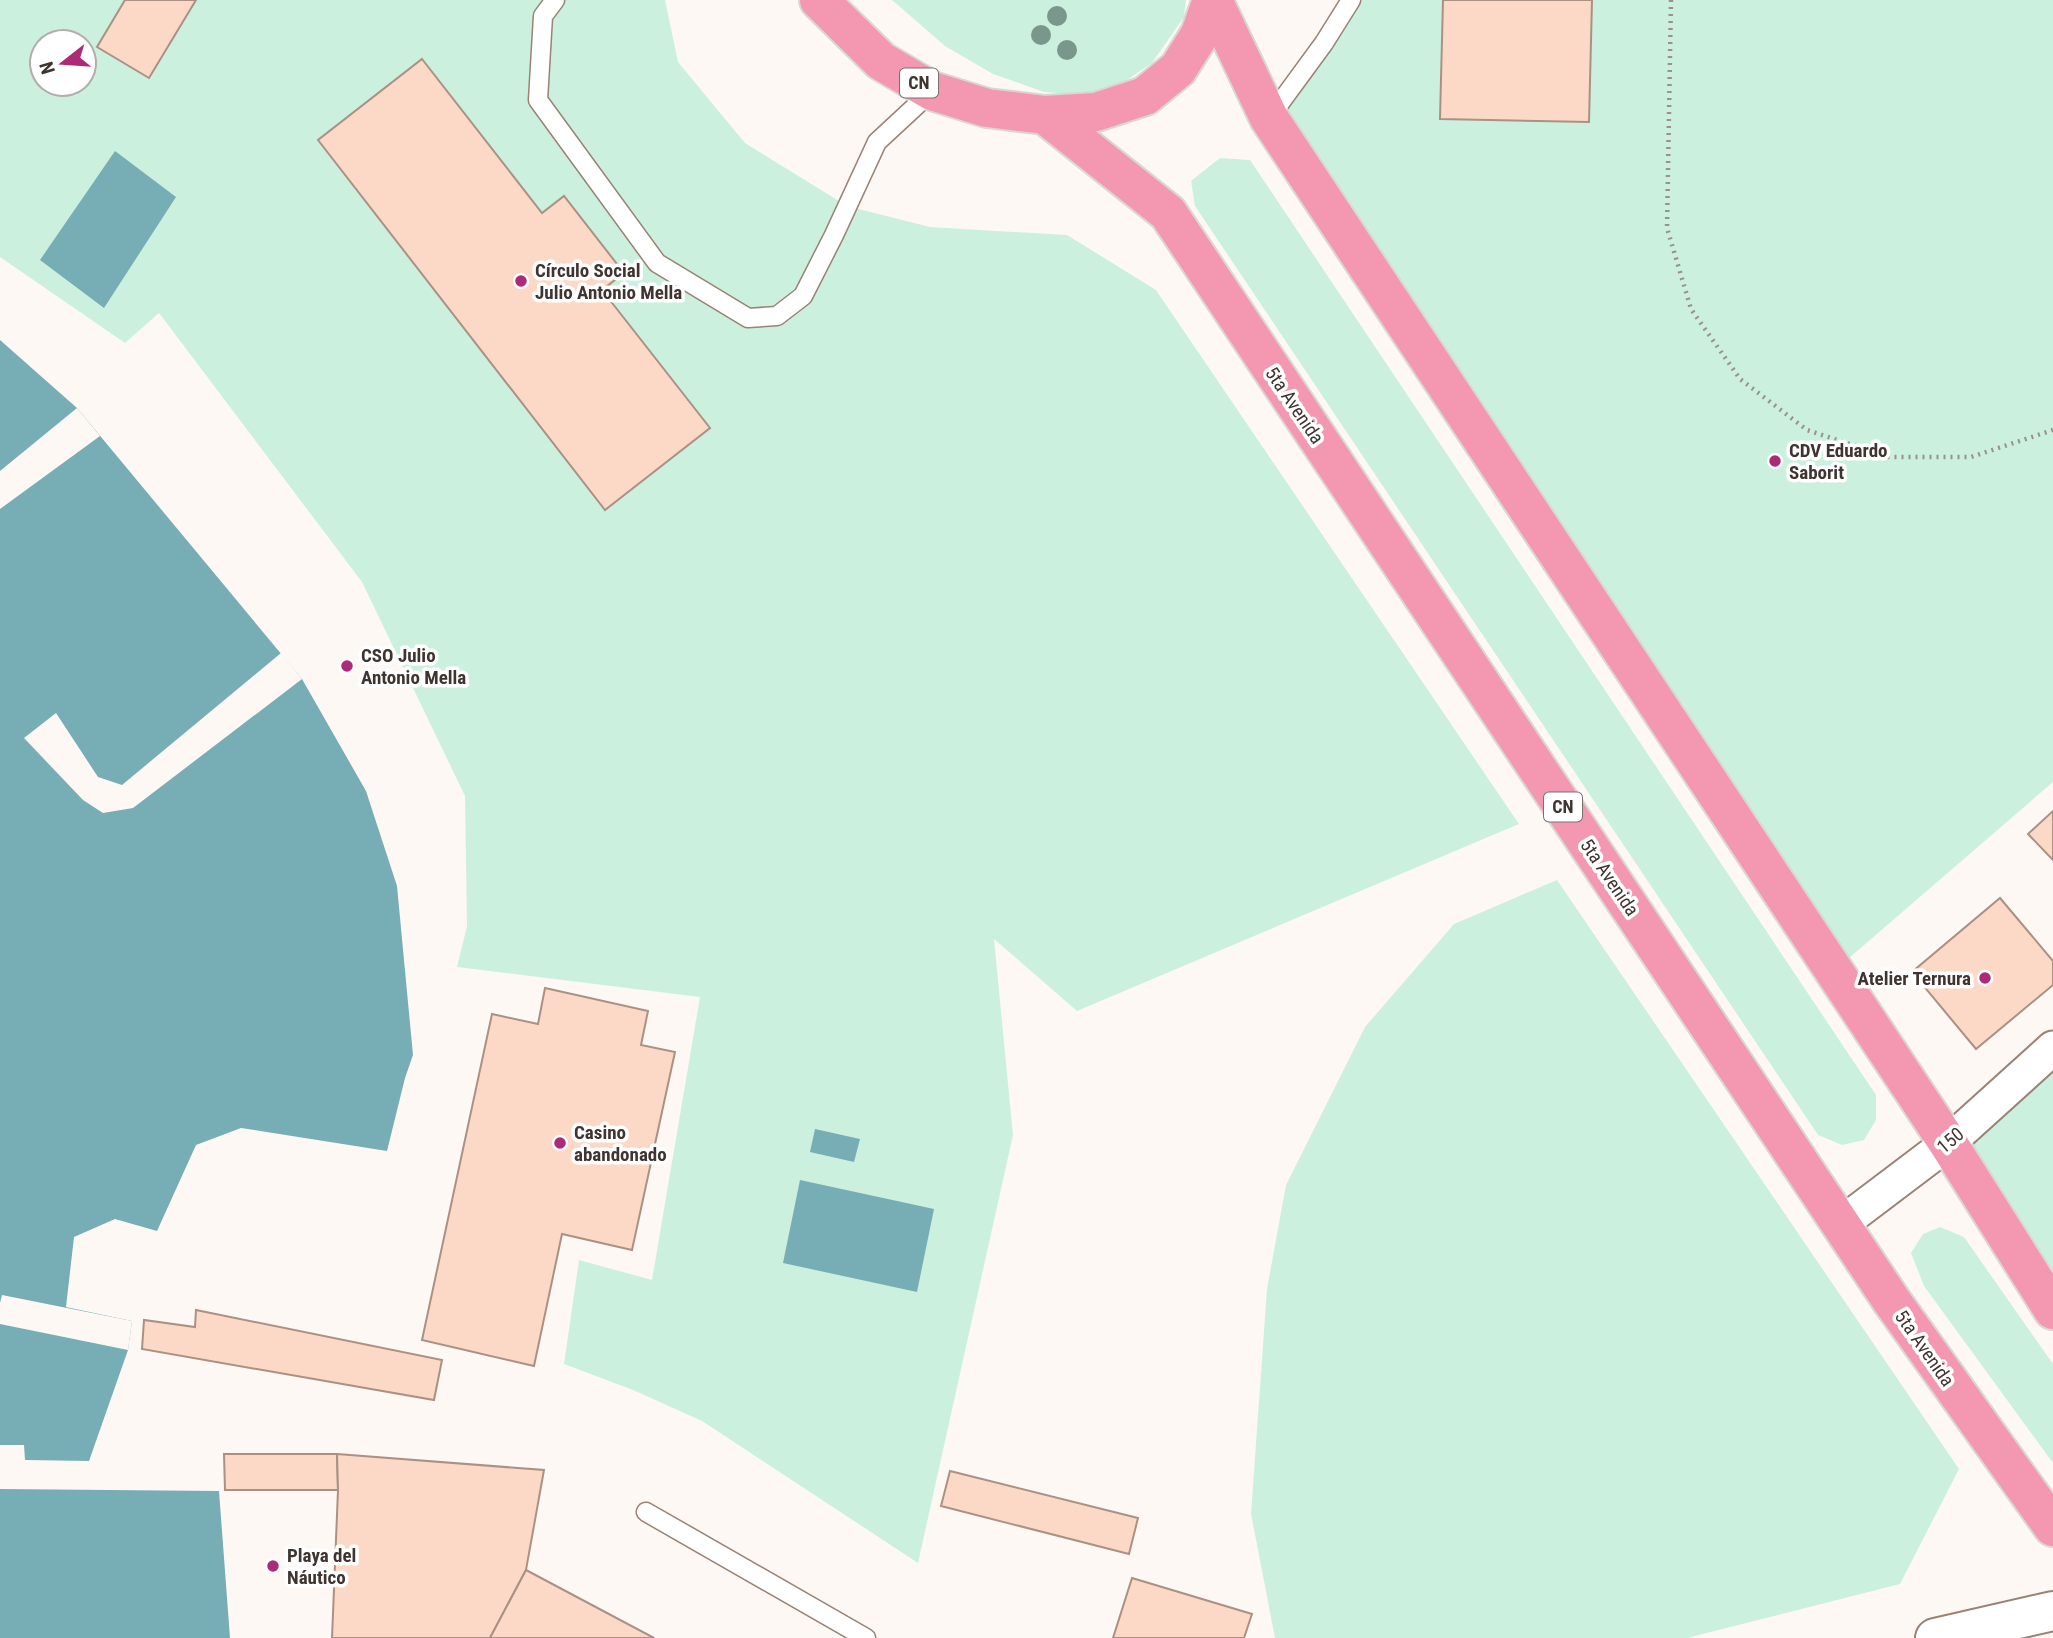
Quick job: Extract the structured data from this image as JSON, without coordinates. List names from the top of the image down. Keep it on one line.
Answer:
{"streets":{"highway":["CN","5ta Avenida"],"street":["150"]},"crossings":[["CN","5ta Avenida"],["CN","150"],["5ta Avenida","150"]],"places":["Círculo Social Julio Antonio Mella","CDV Eduardo Saborit","CSO Julio Antonio Mella","Atelier Ternura","Casino abandonado","Playa del Náutico"],"north":"left"}
